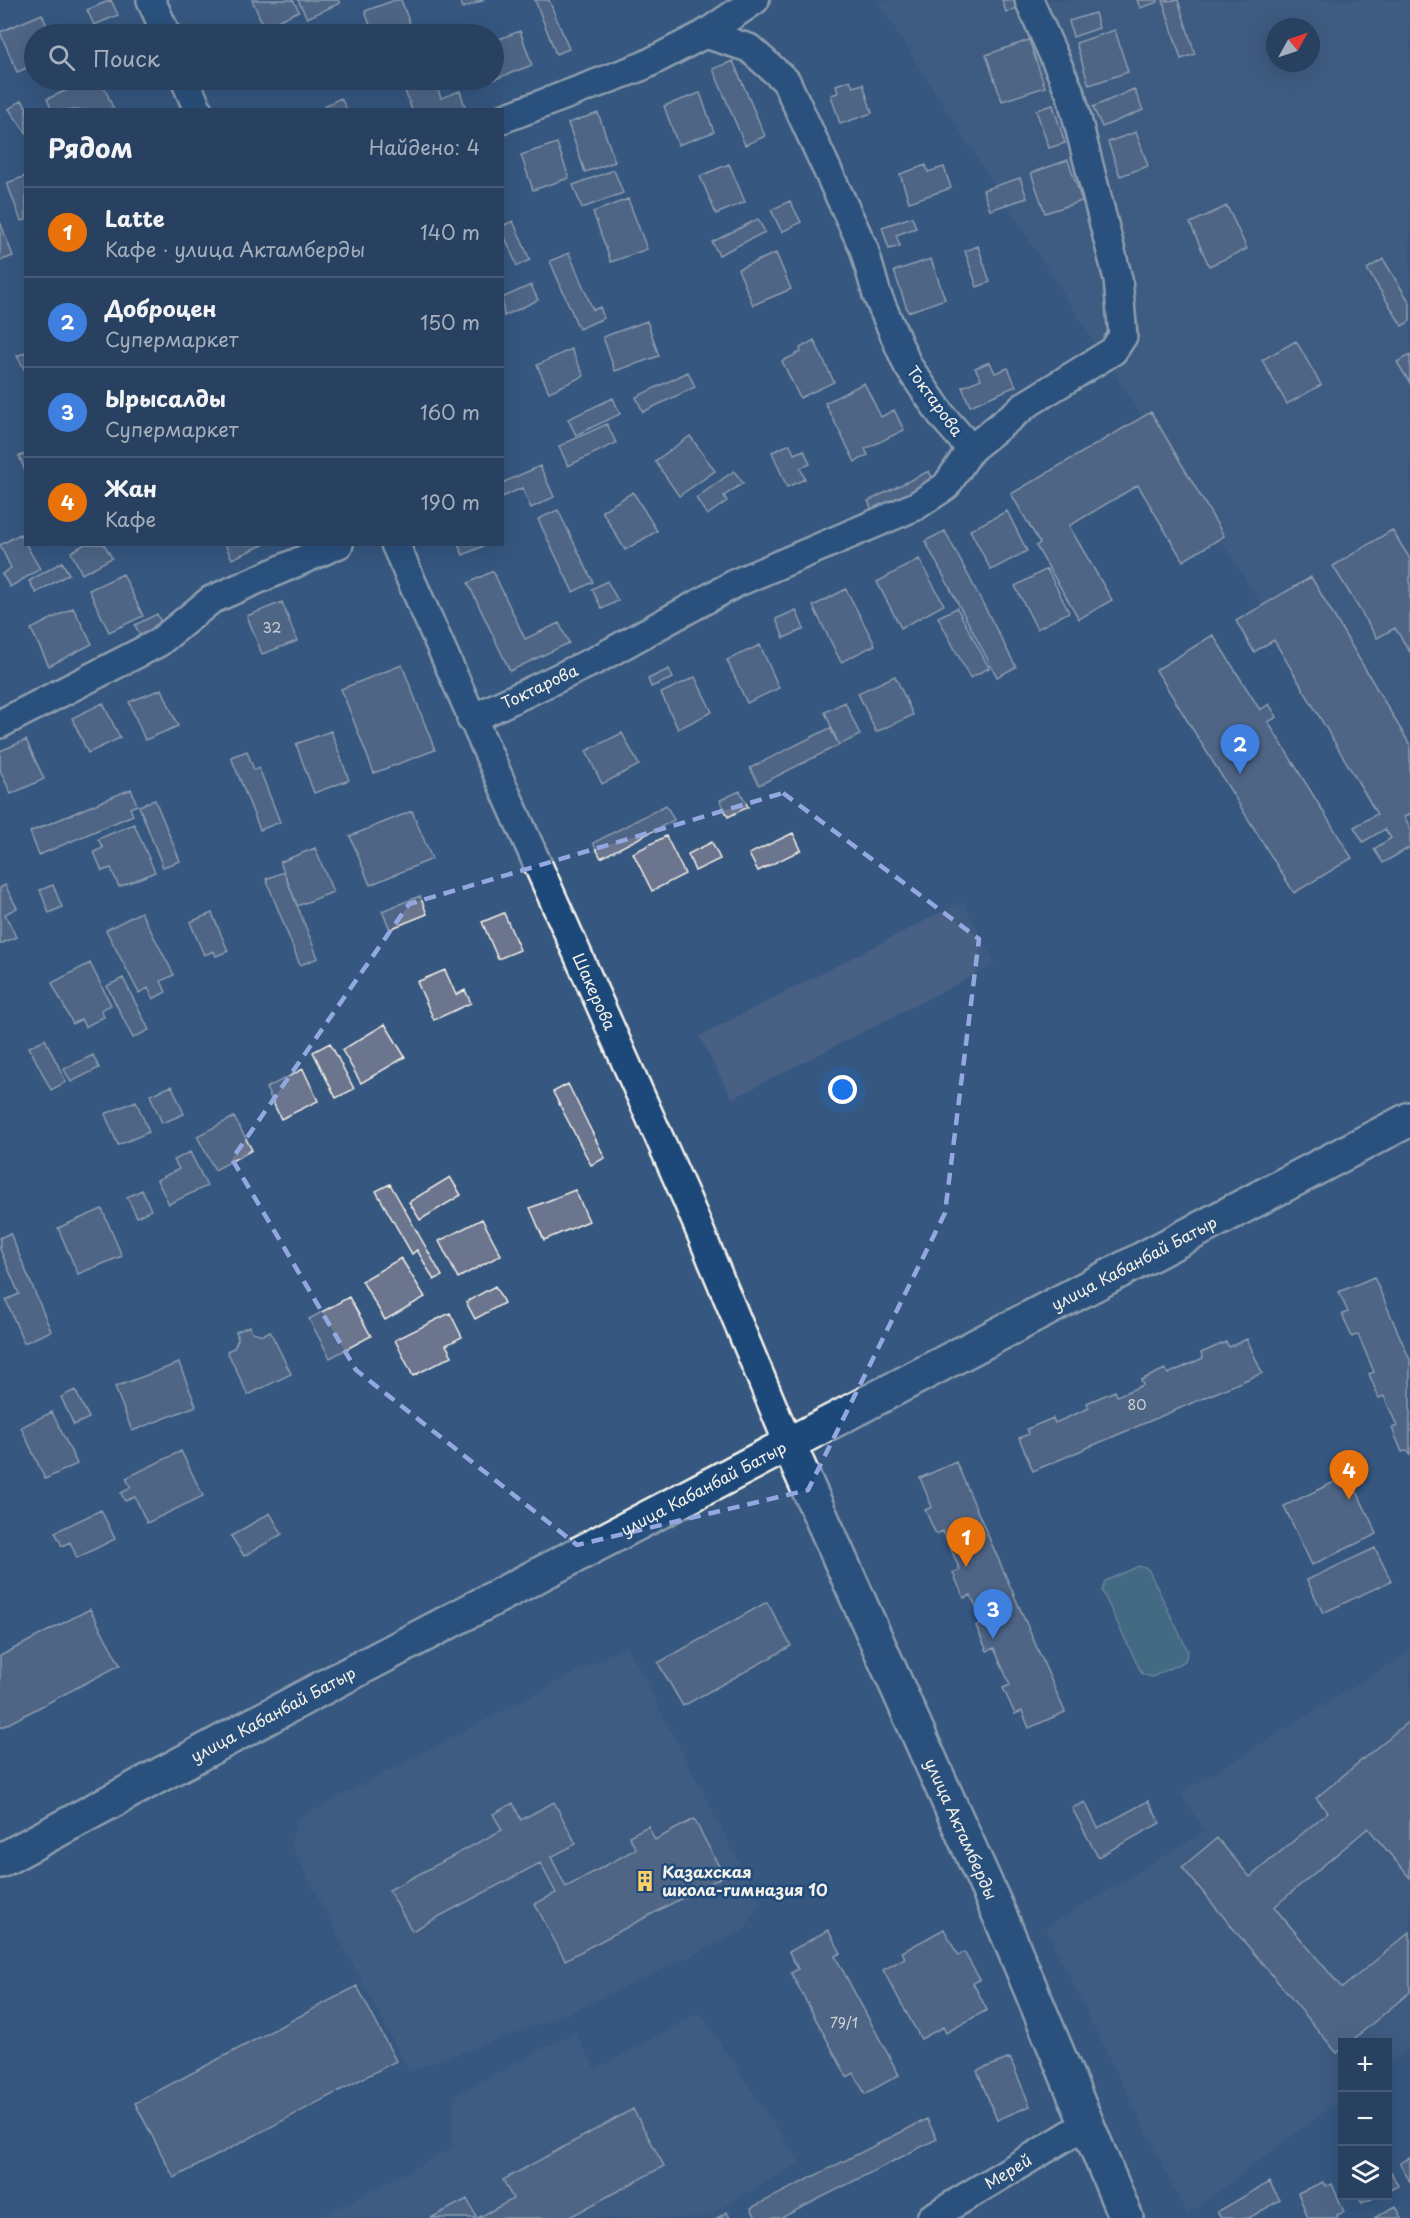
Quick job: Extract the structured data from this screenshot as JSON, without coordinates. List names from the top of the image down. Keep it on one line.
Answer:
{"streets":{"main road":["улица Кабанбай Батыр","улица Актамберды"],"street":["Токтарова","Шакерова","Мерей"]},"crossings":[["Токтарова","Шакерова"],["Шакерова","улица Кабанбай Батыр"],["Шакерова","улица Актамберды"],["улица Кабанбай Батыр","улица Актамберды"],["улица Актамберды","Мерей"]],"places":{"building":["Казахская школа-гимназия 10"]},"house_numbers":["32","80","79/1"],"north":"top right","page":{"search":"Поиск","heading":["Рядом","Найдено: 4"],"list":[{"mark":"1","name":"Latte","note":"Кафе · улица Актамберды","value":"140 m"},{"mark":"2","name":"Доброцен","note":"Супермаркет","value":"150 m"},{"mark":"3","name":"Ырысалды","note":"Супермаркет","value":"160 m"},{"mark":"4","name":"Жан","note":"Кафе","value":"190 m"}],"pins":["2","4","1","3"],"map_buttons":["+","−"]}}
